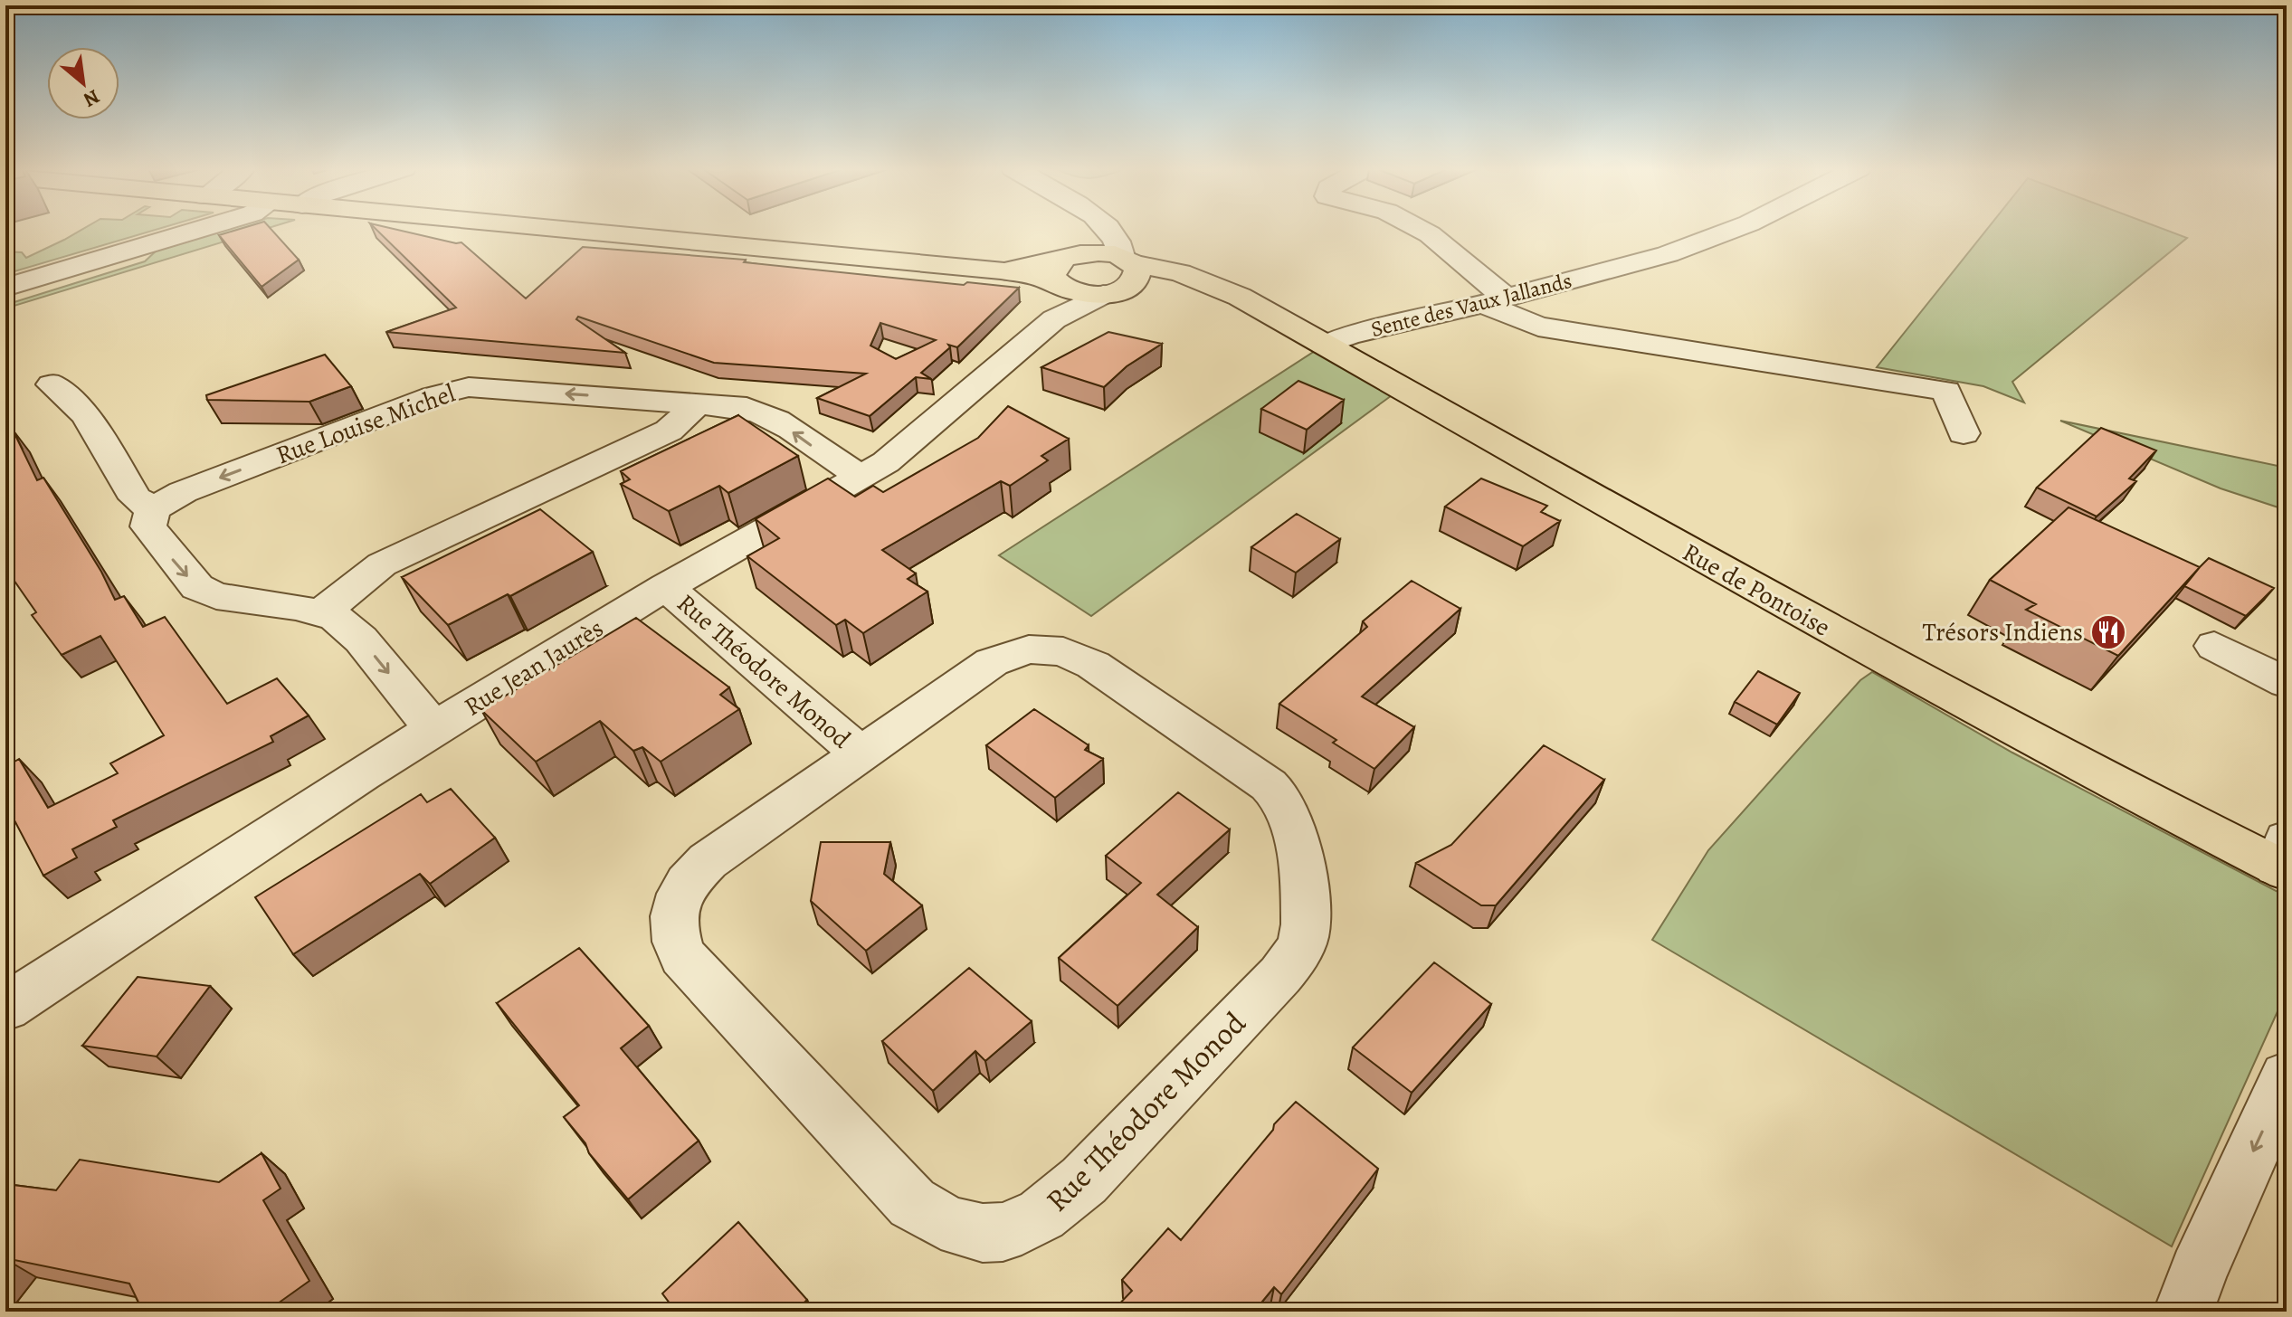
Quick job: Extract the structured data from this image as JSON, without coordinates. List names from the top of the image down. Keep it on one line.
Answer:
{"streets":{"main road":["Rue de Pontoise"],"street":["Sente des Vaux Jallands","Rue Louise Michel","Rue Jean Jaurès","Rue Théodore Monod"]},"crossings":[["Sente des Vaux Jallands","Rue de Pontoise"],["Rue Louise Michel","Rue Jean Jaurès"],["Rue de Pontoise","Rue Jean Jaurès"],["Rue Jean Jaurès","Rue Théodore Monod"]],"one_way":["Rue Louise Michel"],"places":{"restaurant":["Trésors Indiens"]},"north":"bottom right"}
